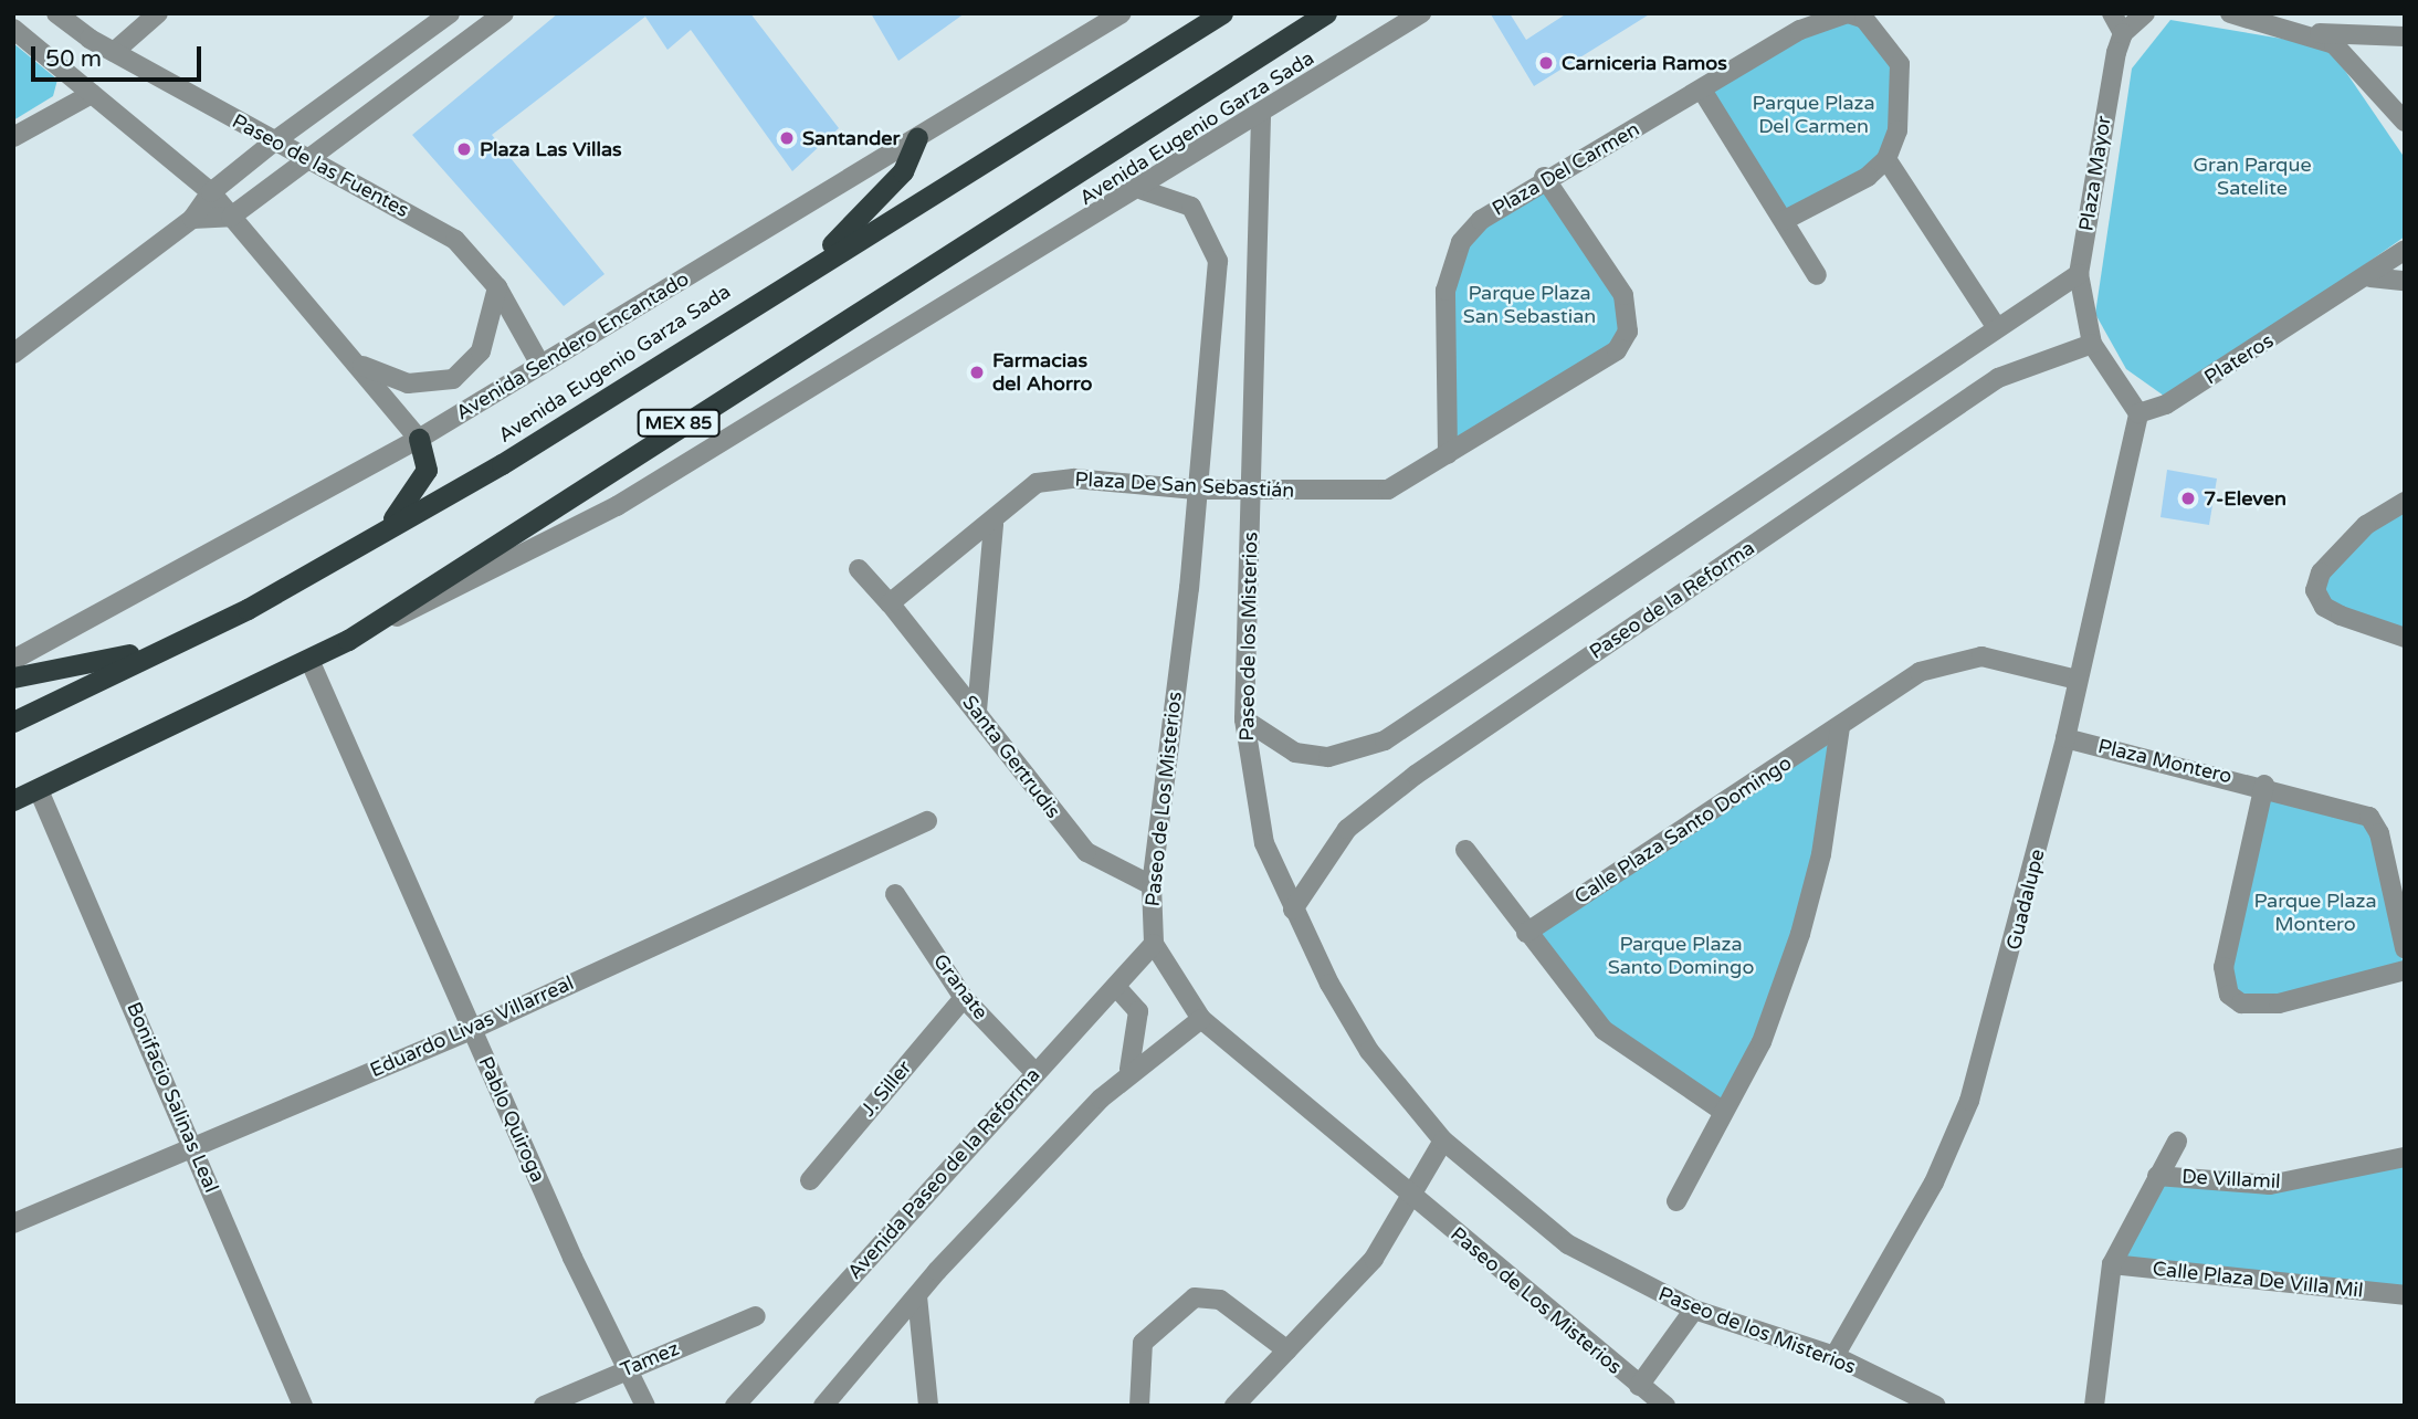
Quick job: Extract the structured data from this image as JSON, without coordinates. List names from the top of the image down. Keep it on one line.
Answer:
{"streets":{"highway":["Avenida Eugenio Garza Sada","MEX 85"],"street":["Paseo de las Fuentes","Plaza Del Carmen","Plaza Mayor","Avenida Sendero Encantado","Plateros","Plaza De San Sebastián","Paseo de la Reforma","Paseo de los Misterios","Santa Gertrudis","Plaza Montero","Paseo de Los Misterios","Calle Plaza Santo Domingo","Guadalupe","Granate","Eduardo Livas Villarreal","J. Siller","Bonifacio Salinas Leal","Pablo Quiroga","Avenida Paseo de la Reforma","De Villamil","Calle Plaza De Villa Mil","Tamez"]},"crossings":[["Avenida Eugenio Garza Sada","Paseo de los Misterios"],["Avenida Eugenio Garza Sada","Paseo de Los Misterios"],["Avenida Eugenio Garza Sada","Bonifacio Salinas Leal"],["Avenida Eugenio Garza Sada","Pablo Quiroga"],["Paseo de las Fuentes","Avenida Sendero Encantado"],["Plaza Del Carmen","Plaza De San Sebastián"],["Plaza Mayor","Paseo de la Reforma"],["Plateros","Guadalupe"],["Plaza De San Sebastián","Paseo de los Misterios"],["Plaza De San Sebastián","Paseo de Los Misterios"],["Paseo de la Reforma","Paseo de los Misterios"],["Paseo de los Misterios","Guadalupe"],["Santa Gertrudis","Paseo de Los Misterios"],["Plaza Montero","Guadalupe"],["Paseo de Los Misterios","Avenida Paseo de la Reforma"],["Calle Plaza Santo Domingo","Guadalupe"],["Granate","J. Siller"],["Granate","Avenida Paseo de la Reforma"],["Eduardo Livas Villarreal","Bonifacio Salinas Leal"],["Eduardo Livas Villarreal","Pablo Quiroga"],["Pablo Quiroga","Tamez"],["De Villamil","Calle Plaza De Villa Mil"]],"parks":["Parque Plaza Del Carmen","Gran Parque Satelite","Parque Plaza San Sebastian","Parque Plaza Montero","Parque Plaza Santo Domingo"],"places":["Carniceria Ramos","Santander","Plaza Las Villas","Farmacias del Ahorro","7-Eleven"],"scale_bar":"50 m"}
